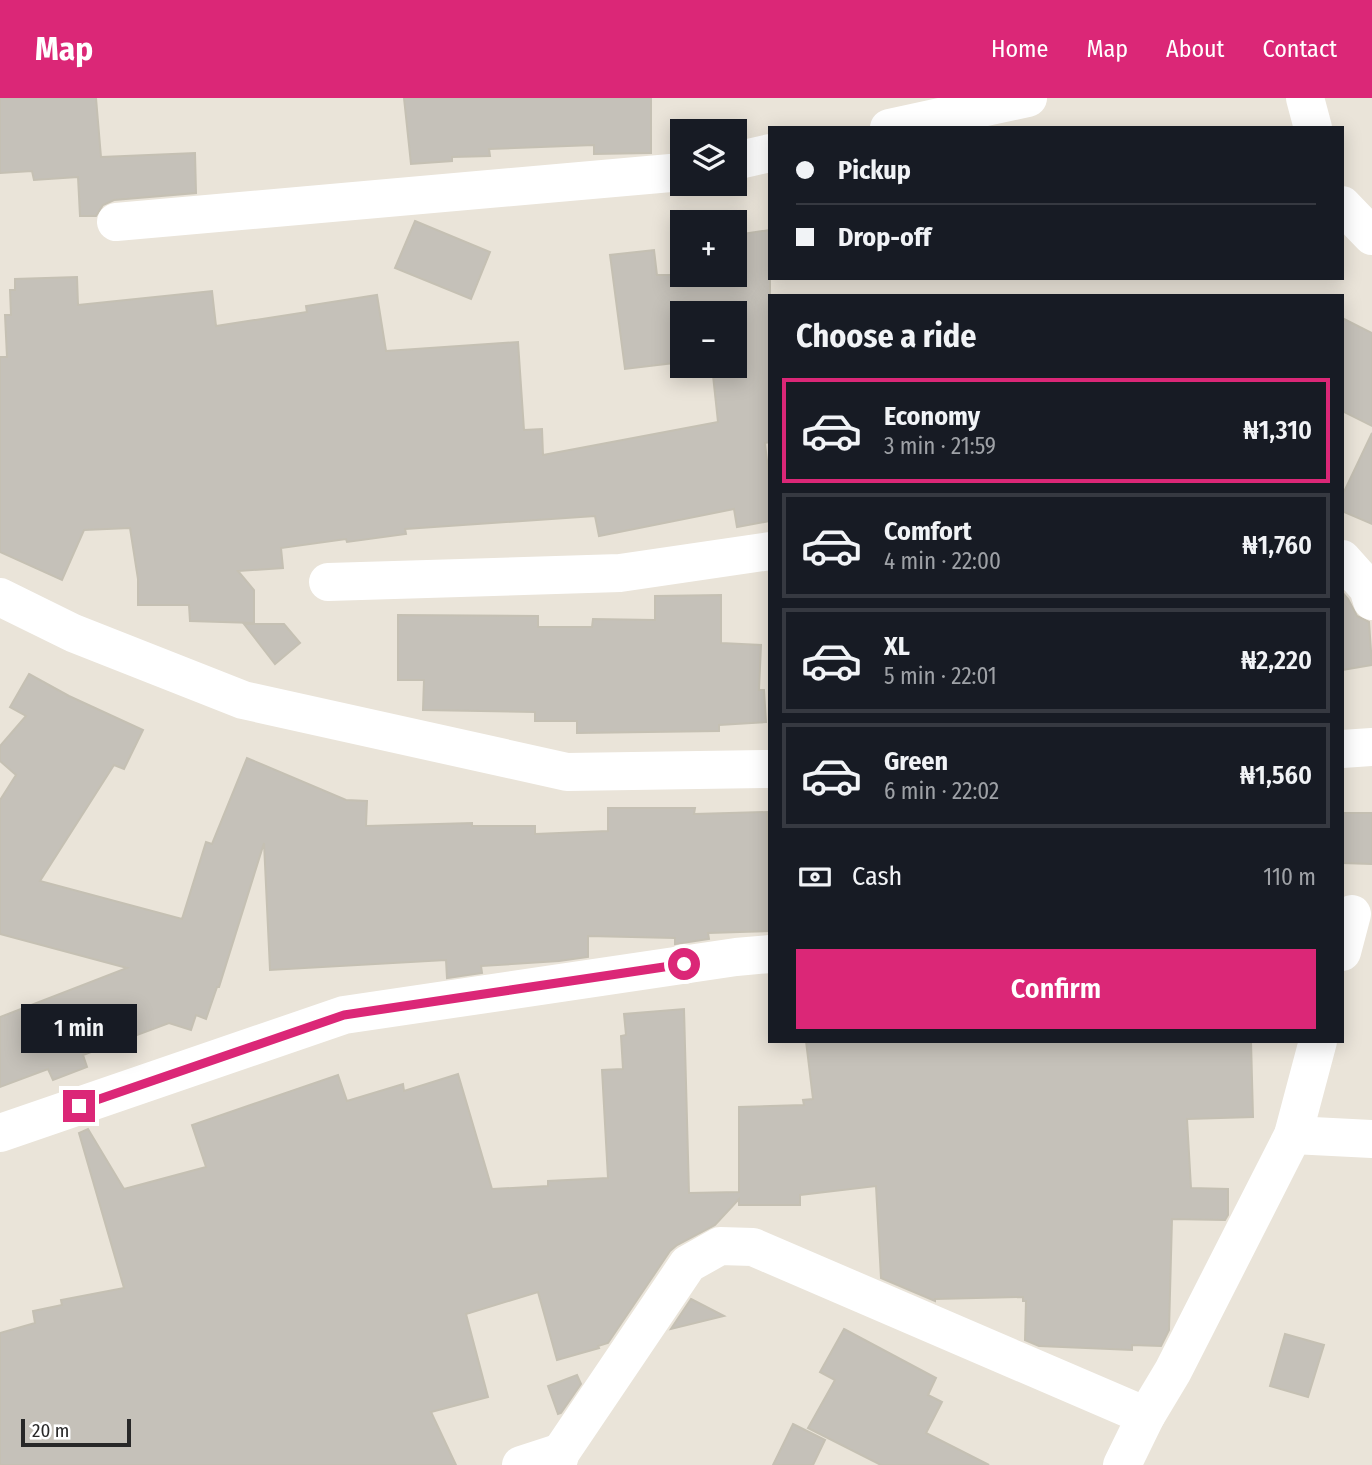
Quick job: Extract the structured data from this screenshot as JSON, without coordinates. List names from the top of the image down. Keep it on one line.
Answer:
{"scale_bar":"20 m","page":{"header":"Map","nav":["Home","Map","About","Contact"],"map_buttons":["+","−"],"banner":["Pickup","Drop-off"],"heading":"Choose a ride","list":[{"name":"Economy","note":"3 min · 21:59","value":"₦1,310"},{"name":"Comfort","note":"4 min · 22:00","value":"₦1,760"},{"name":"XL","note":"5 min · 22:01","value":"₦2,220"},{"name":"Green","note":"6 min · 22:02","value":"₦1,560"}],"pay":["Cash","110 m"],"buttons":"Confirm","bubble":"1 min","scale":"20 m"}}
